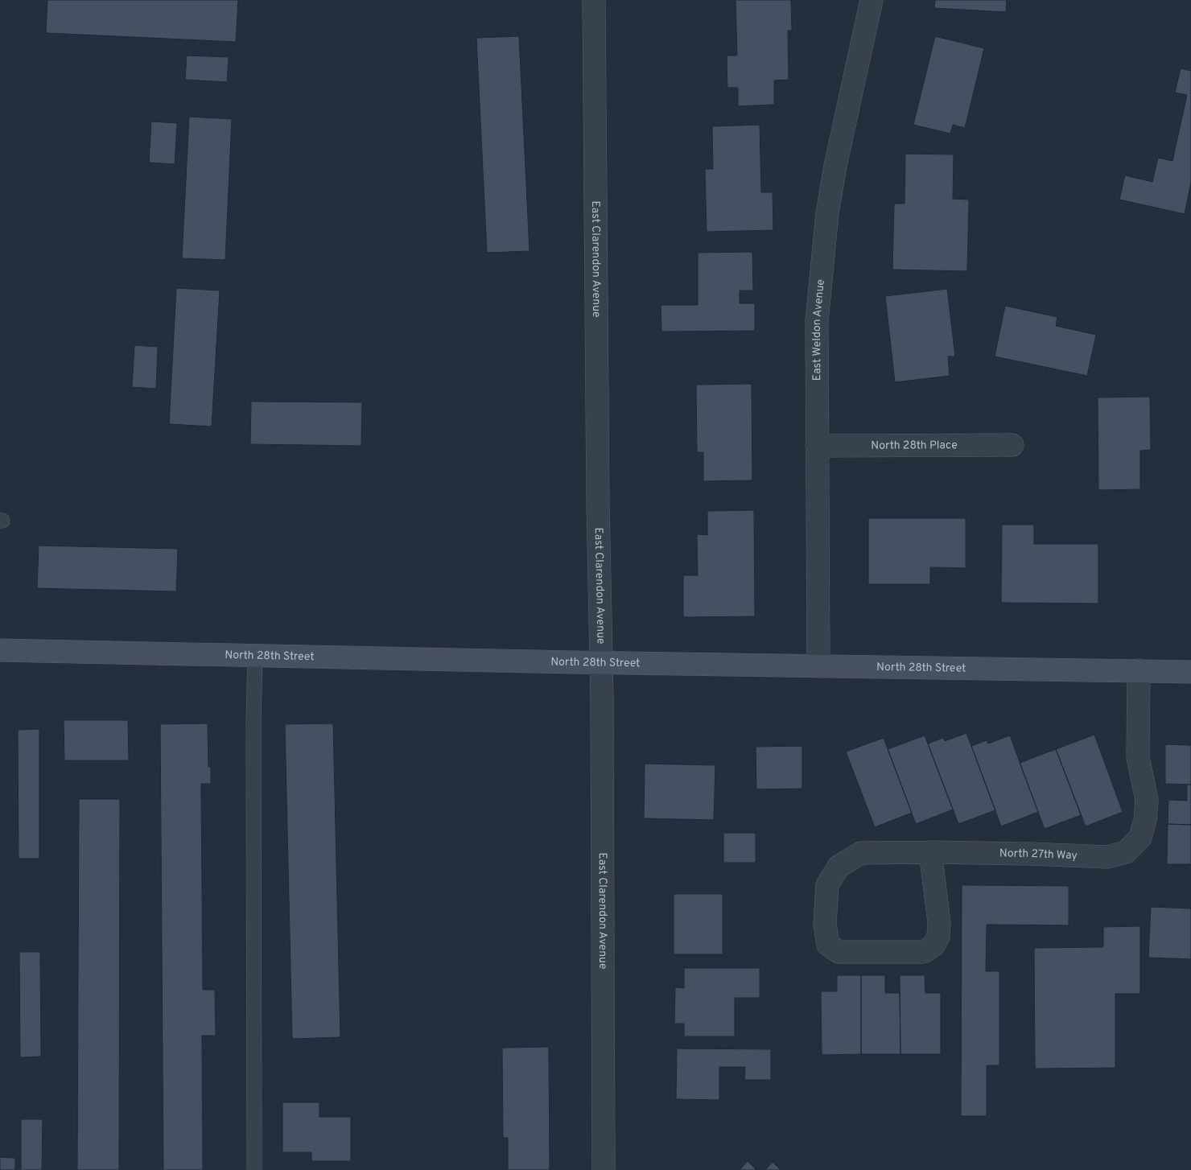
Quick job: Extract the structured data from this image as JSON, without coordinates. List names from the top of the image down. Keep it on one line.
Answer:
{"streets":{"street":["East Clarendon Avenue","East Weldon Avenue","North 28th Place","North 28th Street","North 27th Way"]},"crossings":[["East Clarendon Avenue","North 28th Street"],["East Weldon Avenue","North 28th Place"],["East Weldon Avenue","North 28th Street"],["North 28th Street","North 27th Way"]]}
